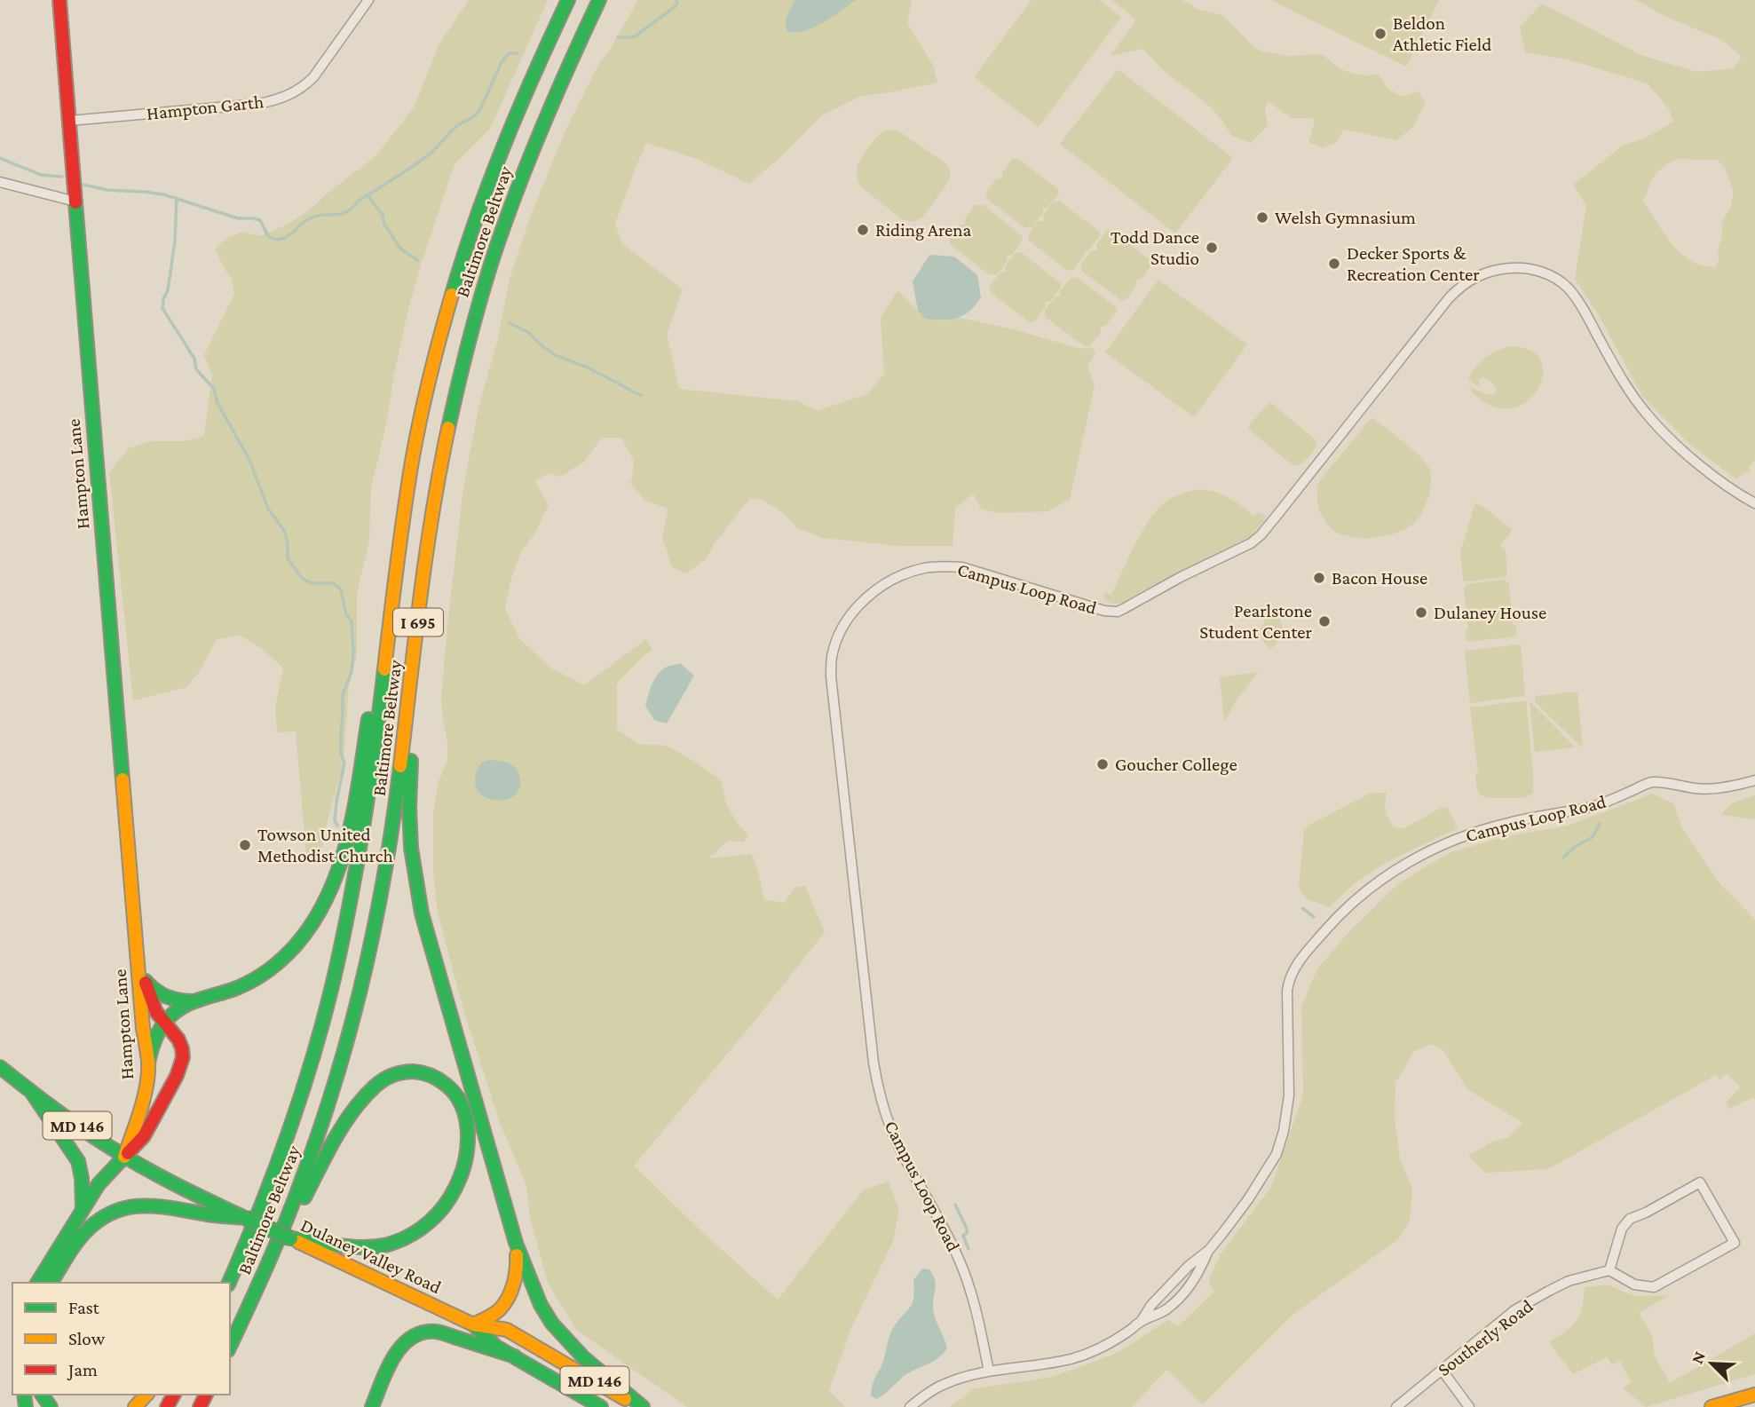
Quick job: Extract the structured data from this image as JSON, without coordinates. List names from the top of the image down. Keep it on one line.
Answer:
{"streets":{"main road":["Baltimore Beltway","Hampton Lane","I 695","MD 146","Dulaney Valley Road"],"street":["Hampton Garth","Campus Loop Road","Southerly Road"]},"crossings":[["Hampton Garth","Hampton Lane"],["Baltimore Beltway","Dulaney Valley Road"],["Hampton Lane","MD 146"],["MD 146","Dulaney Valley Road"]],"places":["Beldon Athletic Field","Welsh Gymnasium","Riding Arena","Todd Dance Studio","Decker Sports & Recreation Center","Bacon House","Dulaney House","Pearlstone Student Center","Goucher College","Towson United Methodist Church"],"legend":["Fast","Slow","Jam"],"north":"top left"}
